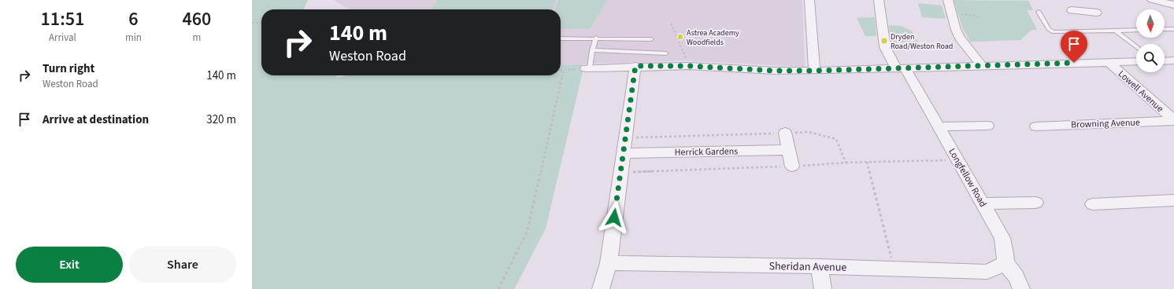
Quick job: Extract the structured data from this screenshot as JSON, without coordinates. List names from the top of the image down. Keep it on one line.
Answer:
{"streets":{"street":["Lowell Avenue","Browning Avenue","Herrick Gardens","Longfellow Road","Sheridan Avenue"]},"crossings":[["Lowell Avenue","Browning Avenue"],["Longfellow Road","Sheridan Avenue"]],"places":{"other":["Astrea Academy Woodfields"],"transit":["Dryden Road/Weston Road"]},"north":"bottom","page":{"eta":["11:51","Arrival","6","min","460","m"],"turn":["140 m","Weston Road"],"list":[{"name":"Turn right","note":"Weston Road","value":"140 m"},{"name":"Arrive at destination","value":"320 m"}],"buttons":["Exit","Share"]}}
